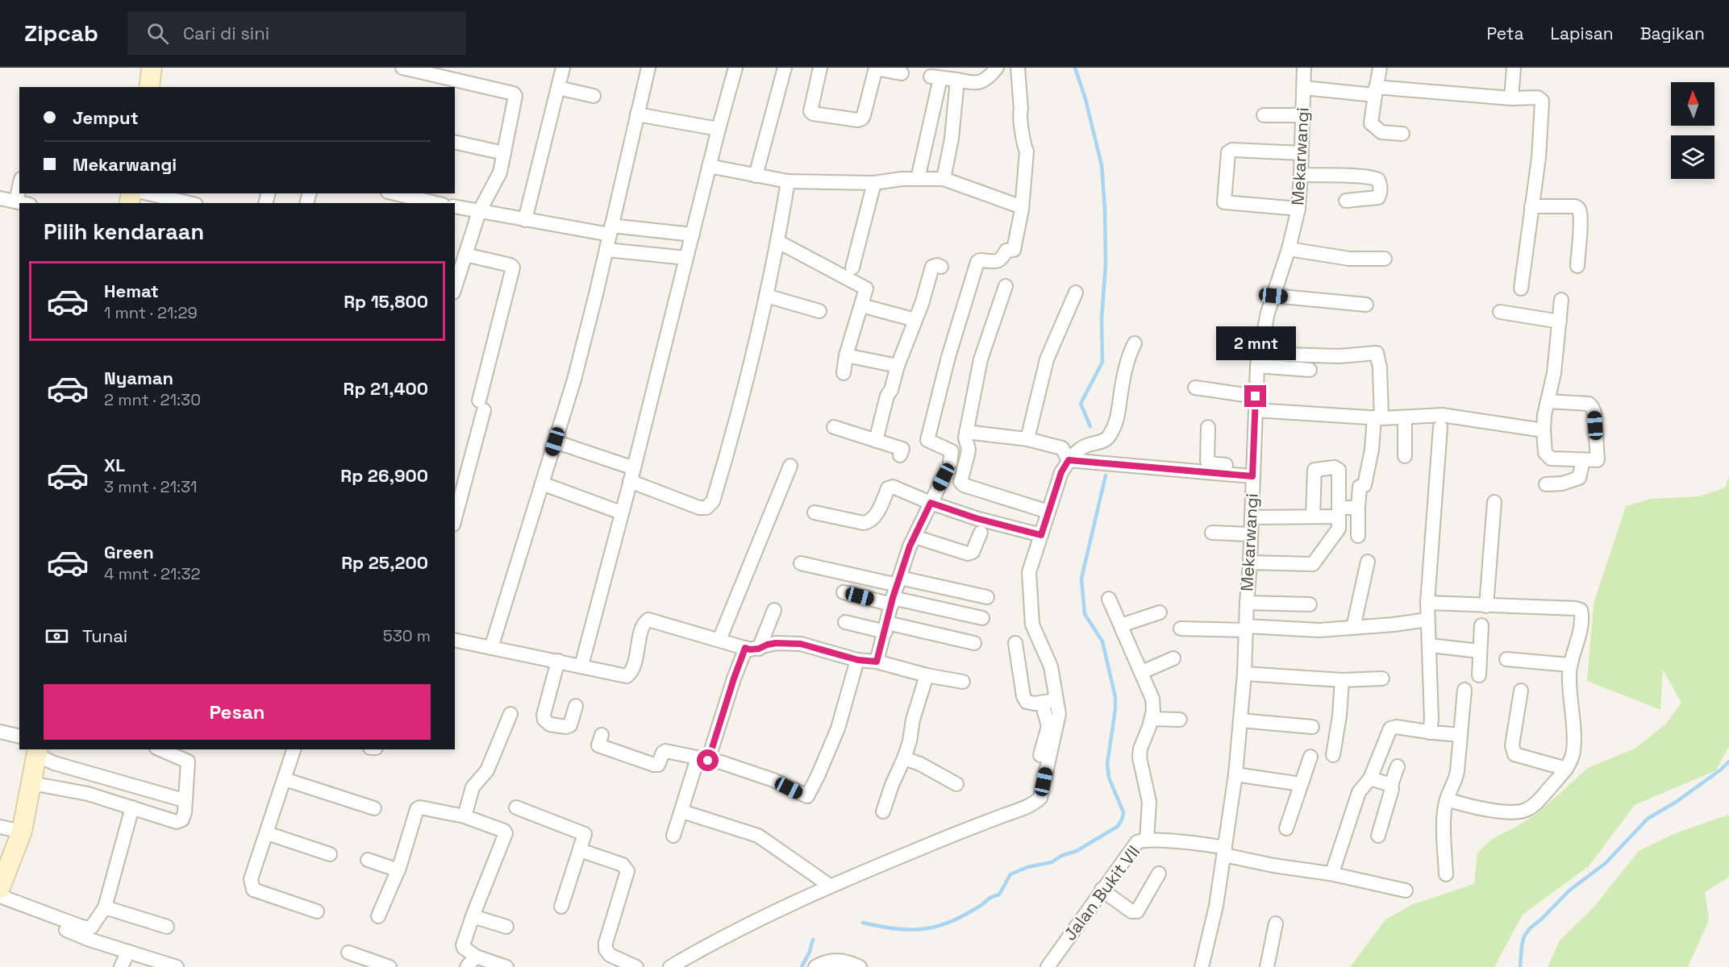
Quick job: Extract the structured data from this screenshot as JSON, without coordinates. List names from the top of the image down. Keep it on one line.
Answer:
{"streets":{"street":["Mekarwangi","Jalan Bukit VII"]},"crossings":[["Mekarwangi","Jalan Bukit VII"]],"north":"top","page":{"header":"Zipcab","search":"Cari di sini","nav":["Peta","Lapisan","Bagikan"],"banner":["Jemput","Mekarwangi"],"heading":"Pilih kendaraan","list":[{"name":"Hemat","note":"1 mnt · 21:29","value":"Rp 15,800"},{"name":"Nyaman","note":"2 mnt · 21:30","value":"Rp 21,400"},{"name":"XL","note":"3 mnt · 21:31","value":"Rp 26,900"},{"name":"Green","note":"4 mnt · 21:32","value":"Rp 25,200"}],"bubble":"2 mnt","pay":["Tunai","530 m"],"buttons":"Pesan"}}
